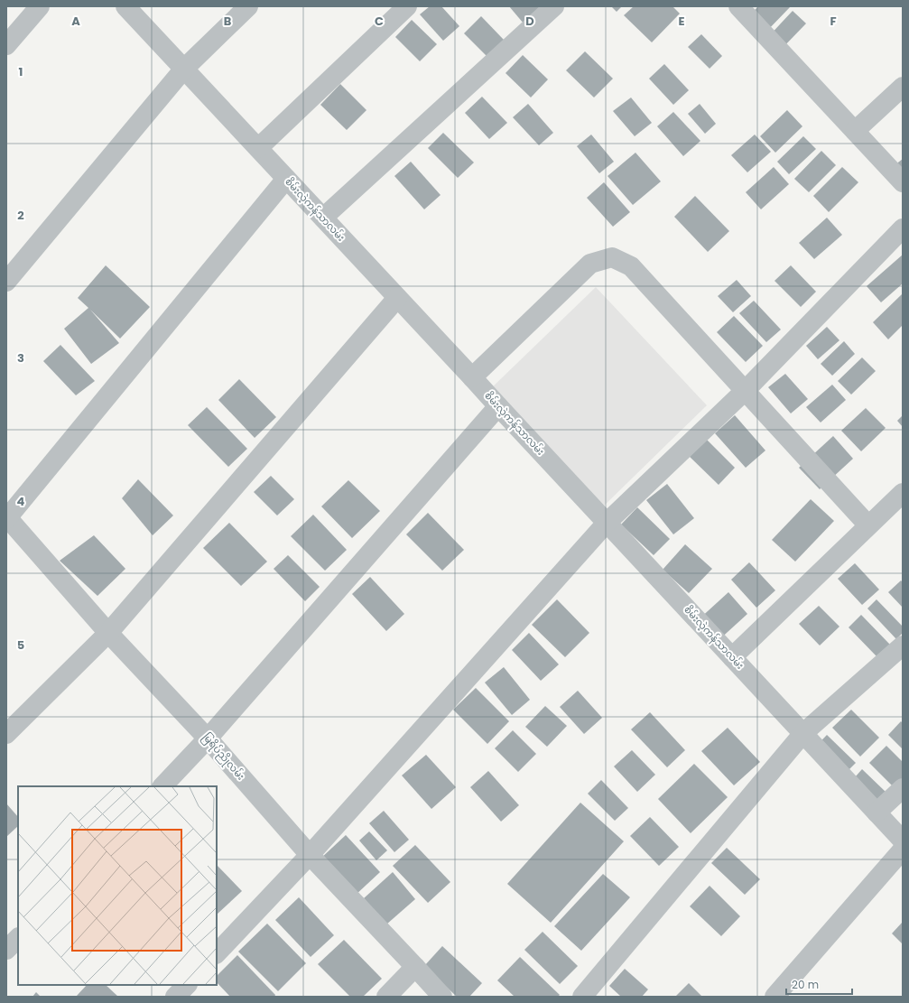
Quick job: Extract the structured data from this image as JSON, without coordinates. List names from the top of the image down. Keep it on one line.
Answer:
{"streets":{"street":["စိမ်းလဲ့ကန်သာလမ်း","မြရိပ်ညိုလမ်း"]},"scale_bar":"20 m","grid":{"columns":["A","B","C","D","E","F"],"rows":["1","2","3","4","5"]}}
